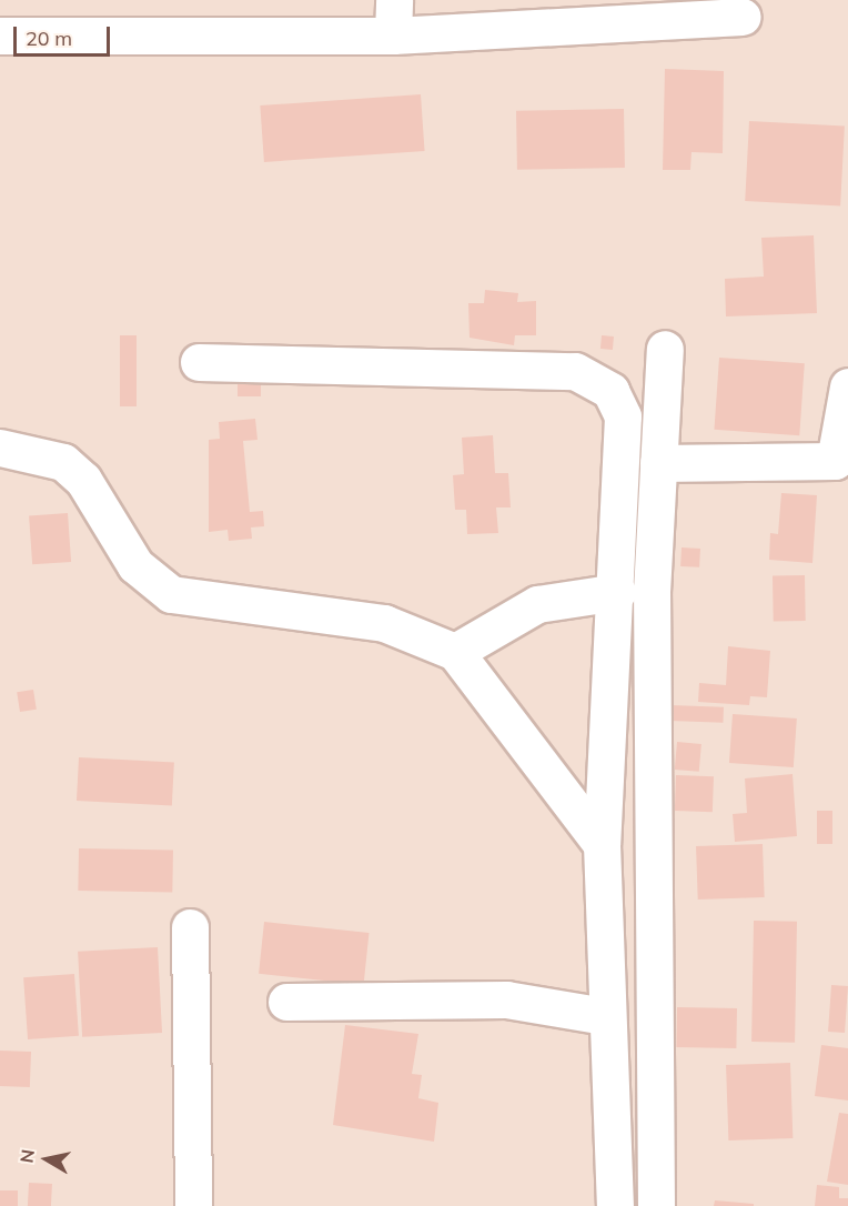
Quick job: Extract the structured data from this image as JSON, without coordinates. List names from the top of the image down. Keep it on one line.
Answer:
{"scale_bar":"20 m","north":"left"}
